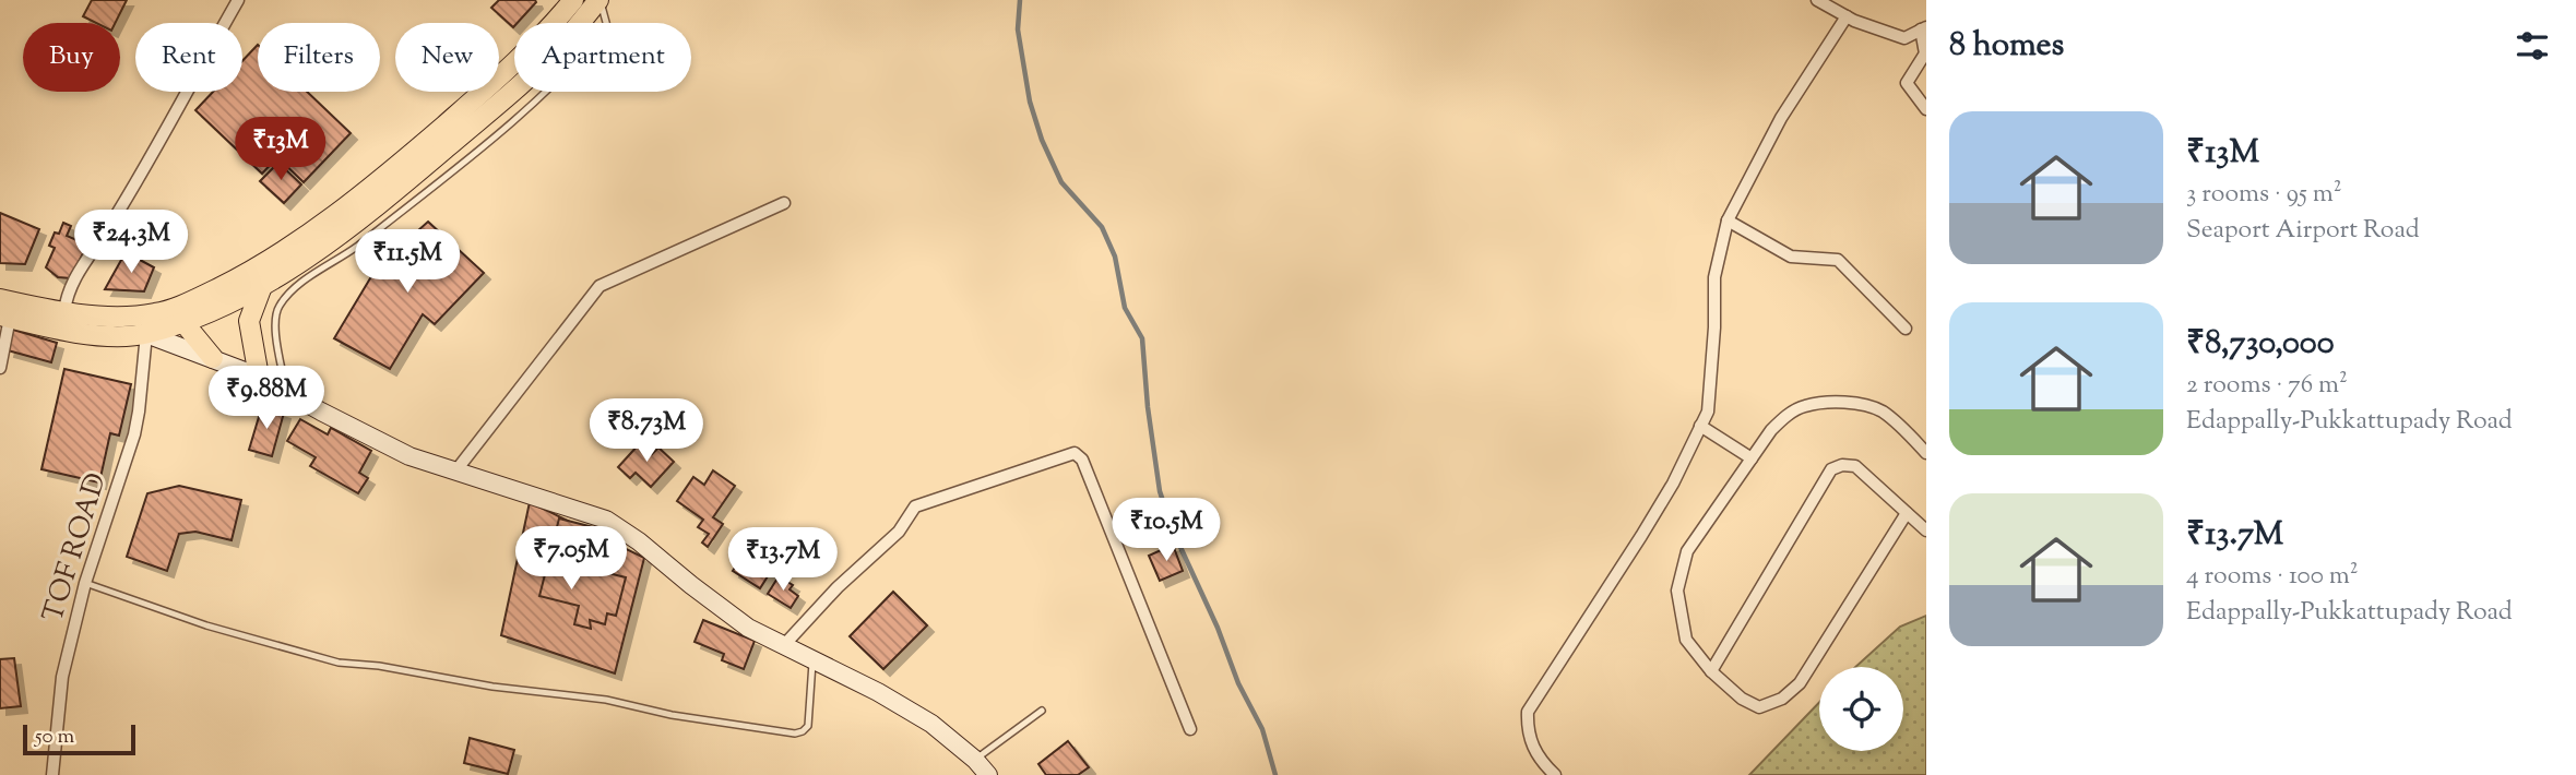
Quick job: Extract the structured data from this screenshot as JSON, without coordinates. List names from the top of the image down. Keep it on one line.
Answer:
{"streets":{"street":["TOF ROAD"]},"scale_bar":"50 m","page":{"heading":"8 homes","chip":["Buy","Rent","Filters","New","Apartment"],"list":[{"name":"₹13M","note":"3 rooms · 95 m² · Seaport Airport Road"},{"name":"₹8,730,000","note":"2 rooms · 76 m² · Edappally-Pukkattupady Road"},{"name":"₹13.7M","note":"4 rooms · 100 m² · Edappally-Pukkattupady Road"}],"price":["₹13M","₹24.3M","₹11.5M","₹9.88M","₹8.73M","₹10.5M","₹7.05M","₹13.7M"],"scale":"50 m"}}
